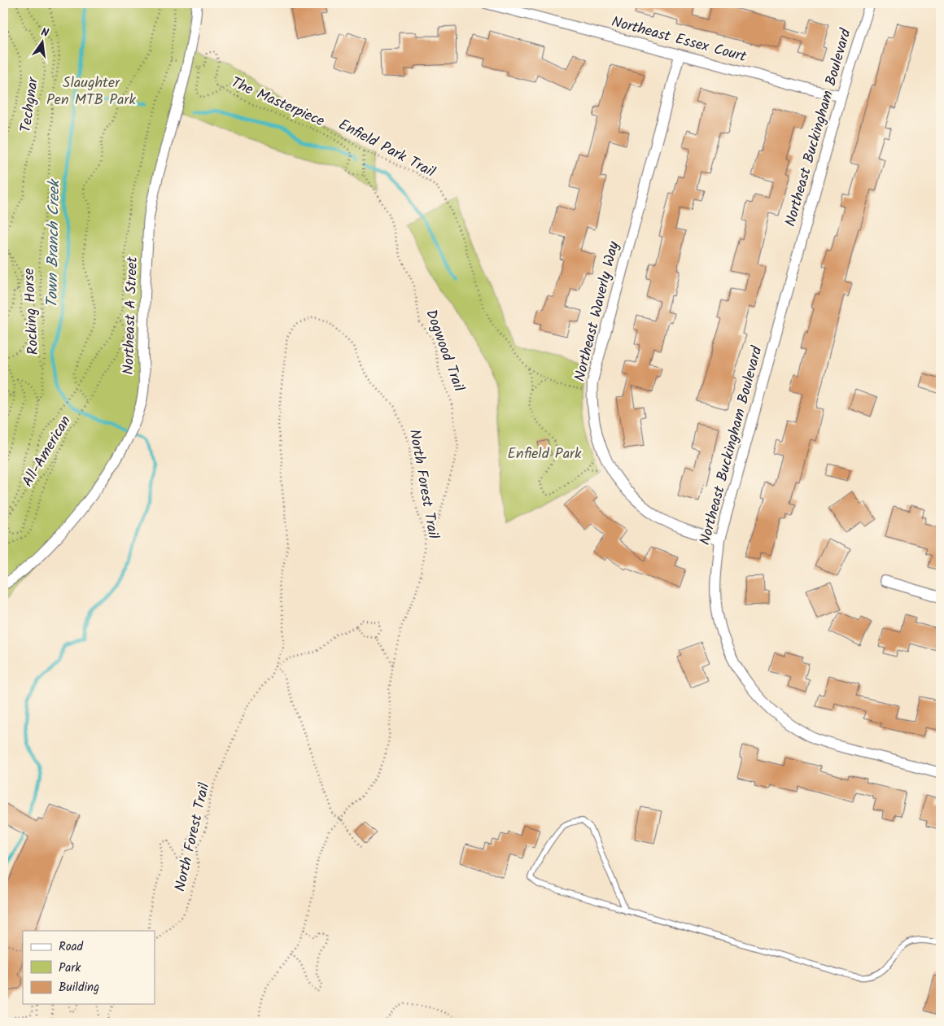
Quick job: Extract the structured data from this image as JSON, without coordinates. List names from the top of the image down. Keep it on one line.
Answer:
{"streets":{"street":["Northeast Essex Court","Northeast Buckingham Boulevard","Northeast Waverly Way","Northeast A Street"],"path":["The Masterpiece","Techgnar","Enfield Park Trail","Rocking Horse","Dogwood Trail","All-American","North Forest Trail"]},"crossings":[["Northeast Essex Court","Northeast Buckingham Boulevard"],["Northeast Essex Court","Northeast Waverly Way"],["The Masterpiece","Dogwood Trail"],["Northeast Buckingham Boulevard","Northeast Waverly Way"],["Enfield Park Trail","Northeast Waverly Way"],["Rocking Horse","All-American"],["Dogwood Trail","North Forest Trail"]],"water":["Town Branch Creek"],"parks":["Slaughter Pen MTB Park","Enfield Park"],"legend":["Road","Park","Building"],"north":"top"}
